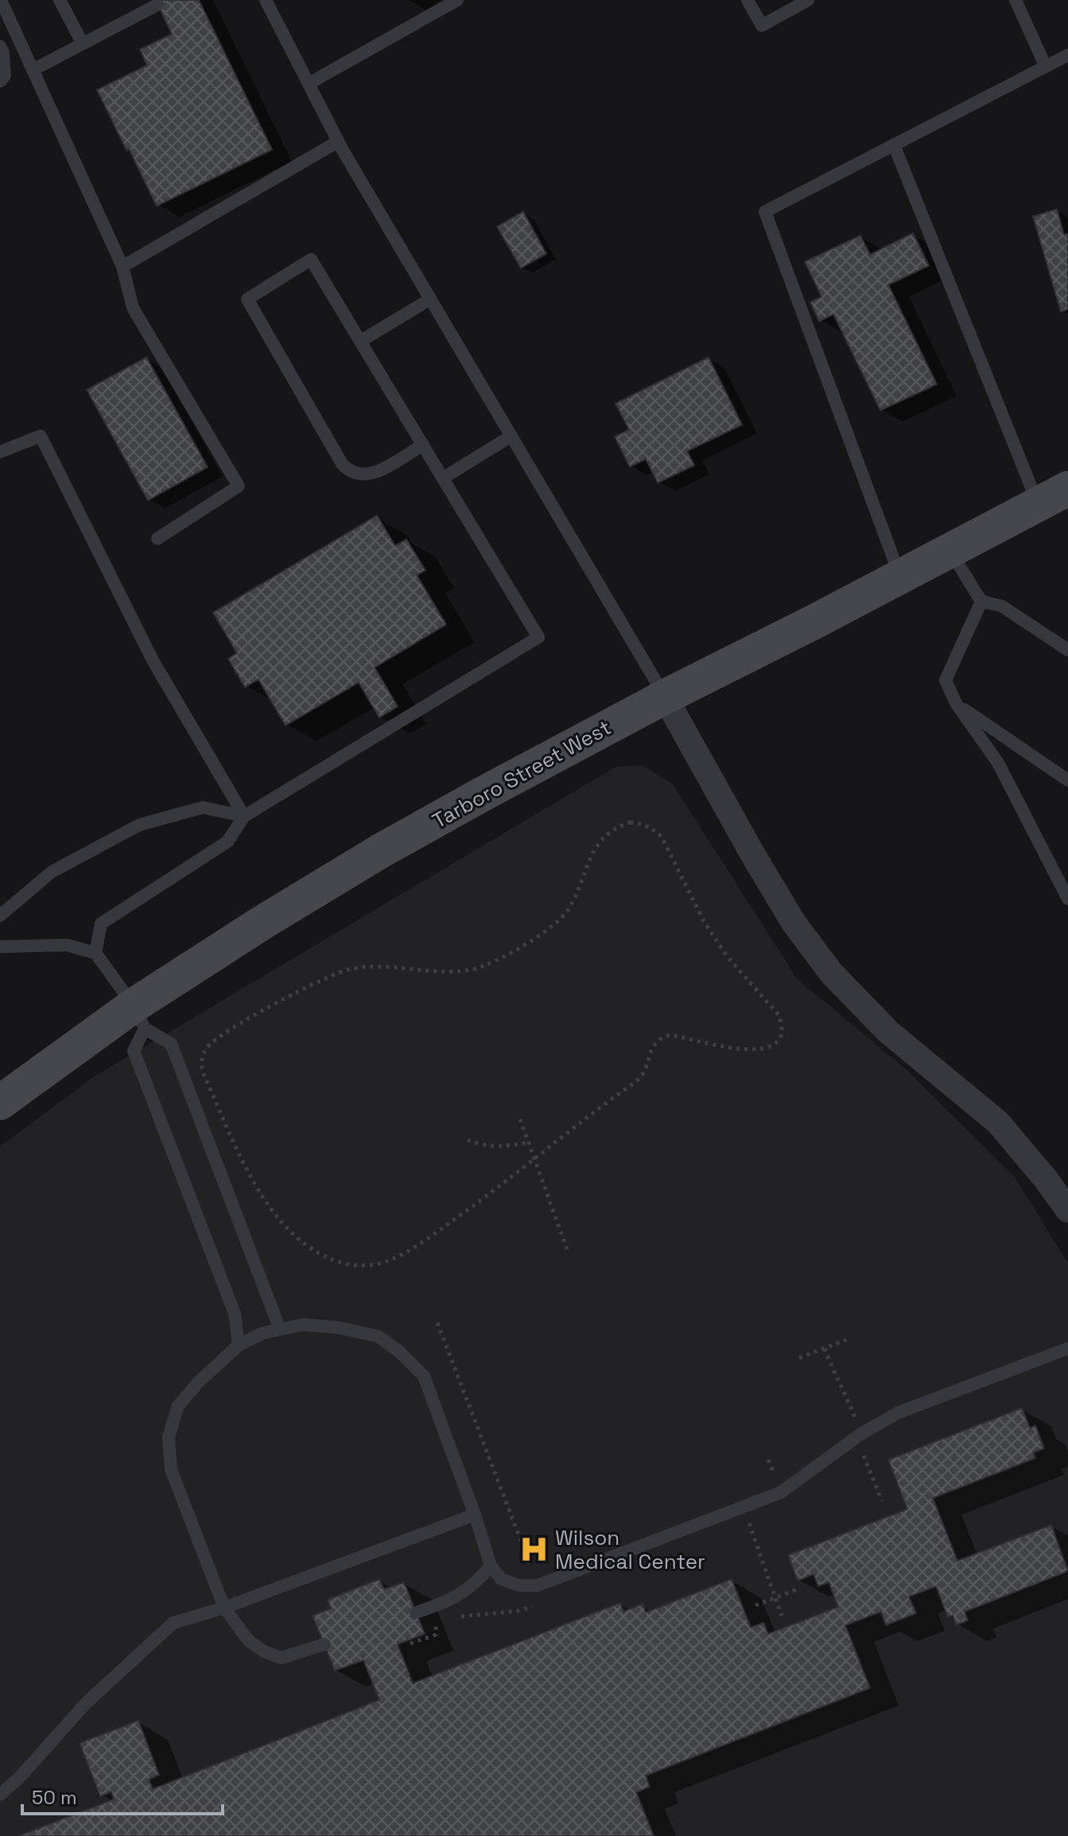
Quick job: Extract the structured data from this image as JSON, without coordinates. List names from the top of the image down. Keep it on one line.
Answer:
{"streets":{"main road":["Tarboro Street West"]},"places":{"hospital":["Wilson Medical Center"]},"scale_bar":"50 m"}
